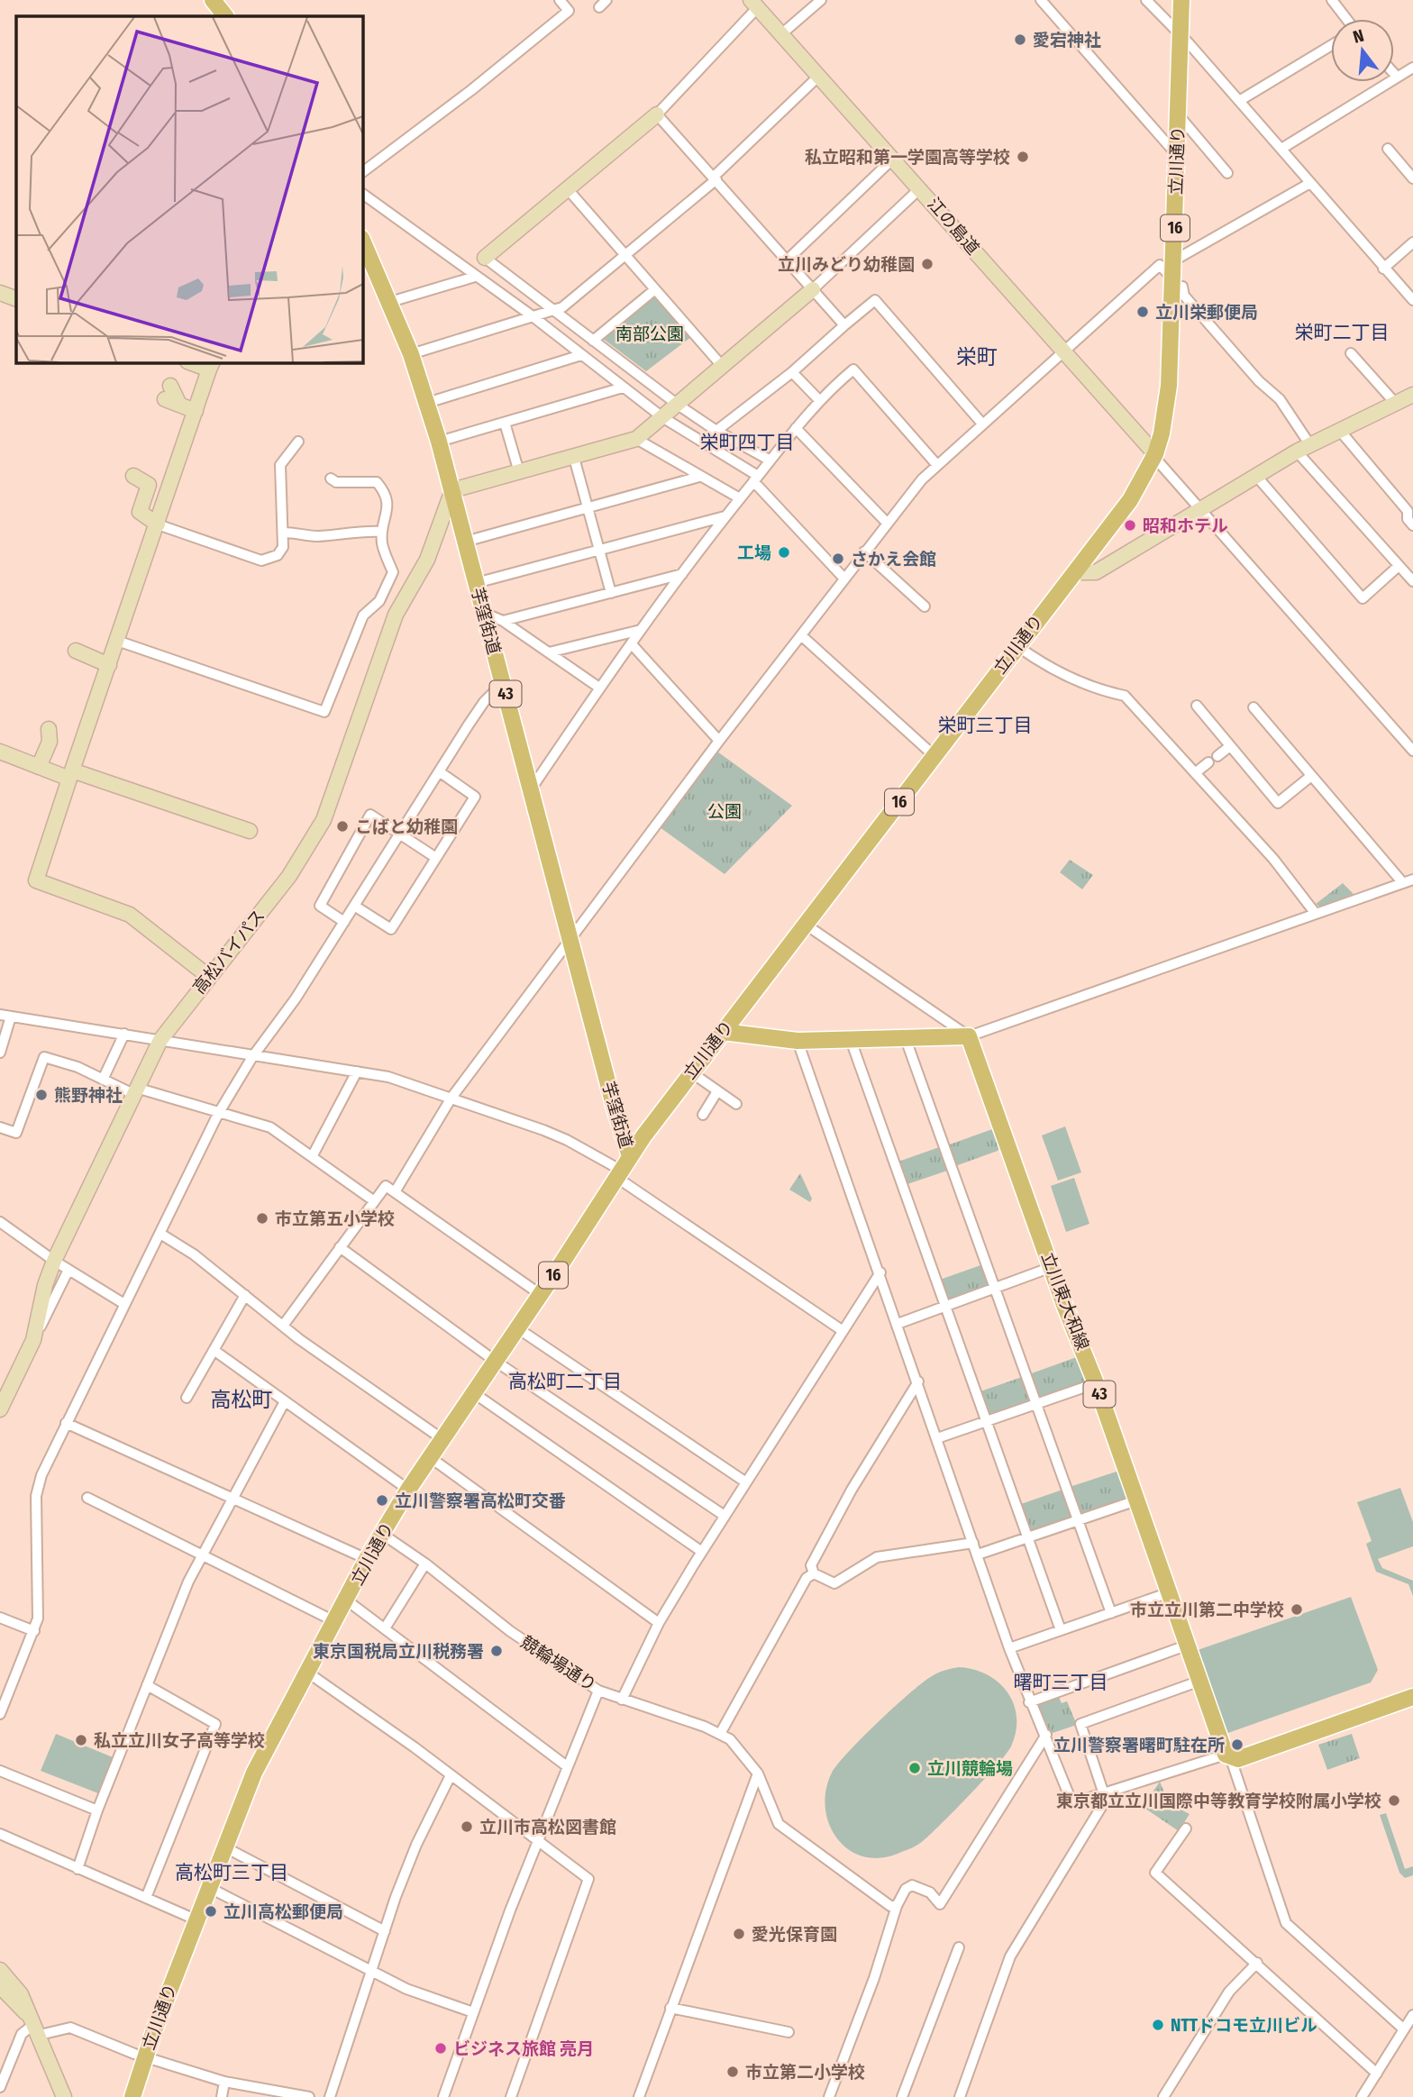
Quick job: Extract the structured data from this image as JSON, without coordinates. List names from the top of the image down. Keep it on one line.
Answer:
{"streets":{"main road":["立川通り","16","芋窪街道","43","立川東大和線"],"street":["江の島道","高松バイパス","競輪場通り"]},"crossings":[["立川通り","江の島道"],["立川通り","芋窪街道"],["立川通り","競輪場通り"],["芋窪街道","高松バイパス"]],"districts":["栄町二丁目","栄町","栄町四丁目","栄町三丁目","高松町二丁目","高松町","曙町三丁目","高松町三丁目"],"parks":["南部公園","公園"],"places":["愛宕神社","私立昭和第一学園高等学校","立川みどり幼稚園","立川栄郵便局","昭和ホテル","工場","さかえ会館","こばと幼稚園","熊野神社","市立第五小学校","立川警察署高松町交番","市立立川第二中学校","東京国税局立川税務署","私立立川女子高等学校","立川警察署曙町駐在所","立川競輪場","東京都立立川国際中等教育学校附属小学校","立川市高松図書館","立川高松郵便局","愛光保育園","NTTドコモ立川ビル","ビジネス旅館 亮月","市立第二小学校"],"north":"top"}
